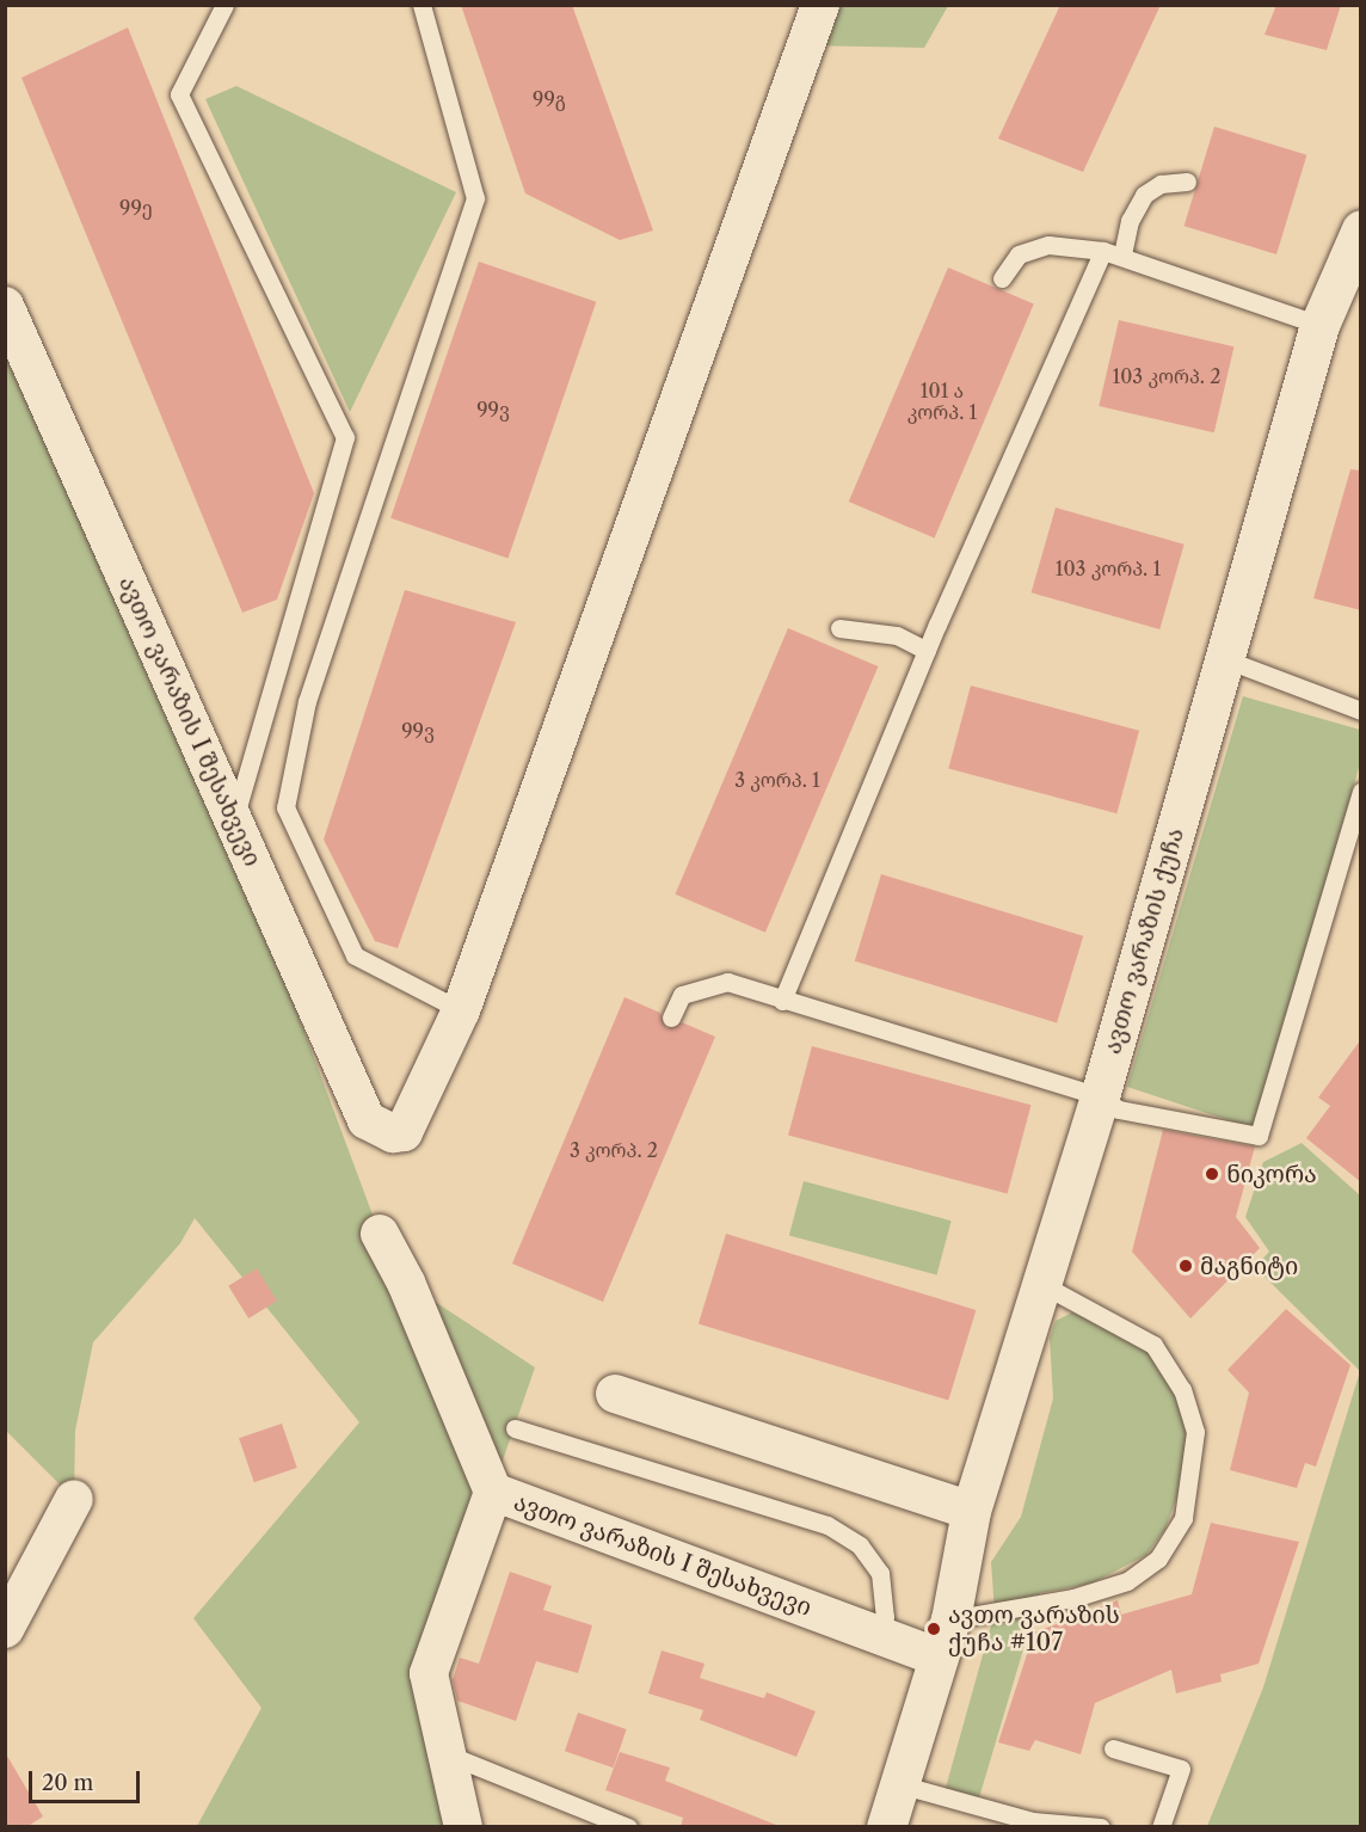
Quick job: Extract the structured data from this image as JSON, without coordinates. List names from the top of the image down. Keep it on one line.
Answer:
{"streets":{"street":["ავთო ვარაზის I შესახვევი","ავთო ვარაზის ქუჩა"]},"crossings":[["ავთო ვარაზის I შესახვევი","ავთო ვარაზის ქუჩა"]],"places":["ნიკორა","მაგნიტი","ავთო ვარაზის ქუჩა #107"],"house_numbers":["99გ","99ე","103 კორპ. 2","101 ა კორპ. 1","99ვ","103 კორპ. 1","99ვ","3 კორპ. 1","3 კორპ. 2"],"scale_bar":"20 m"}
